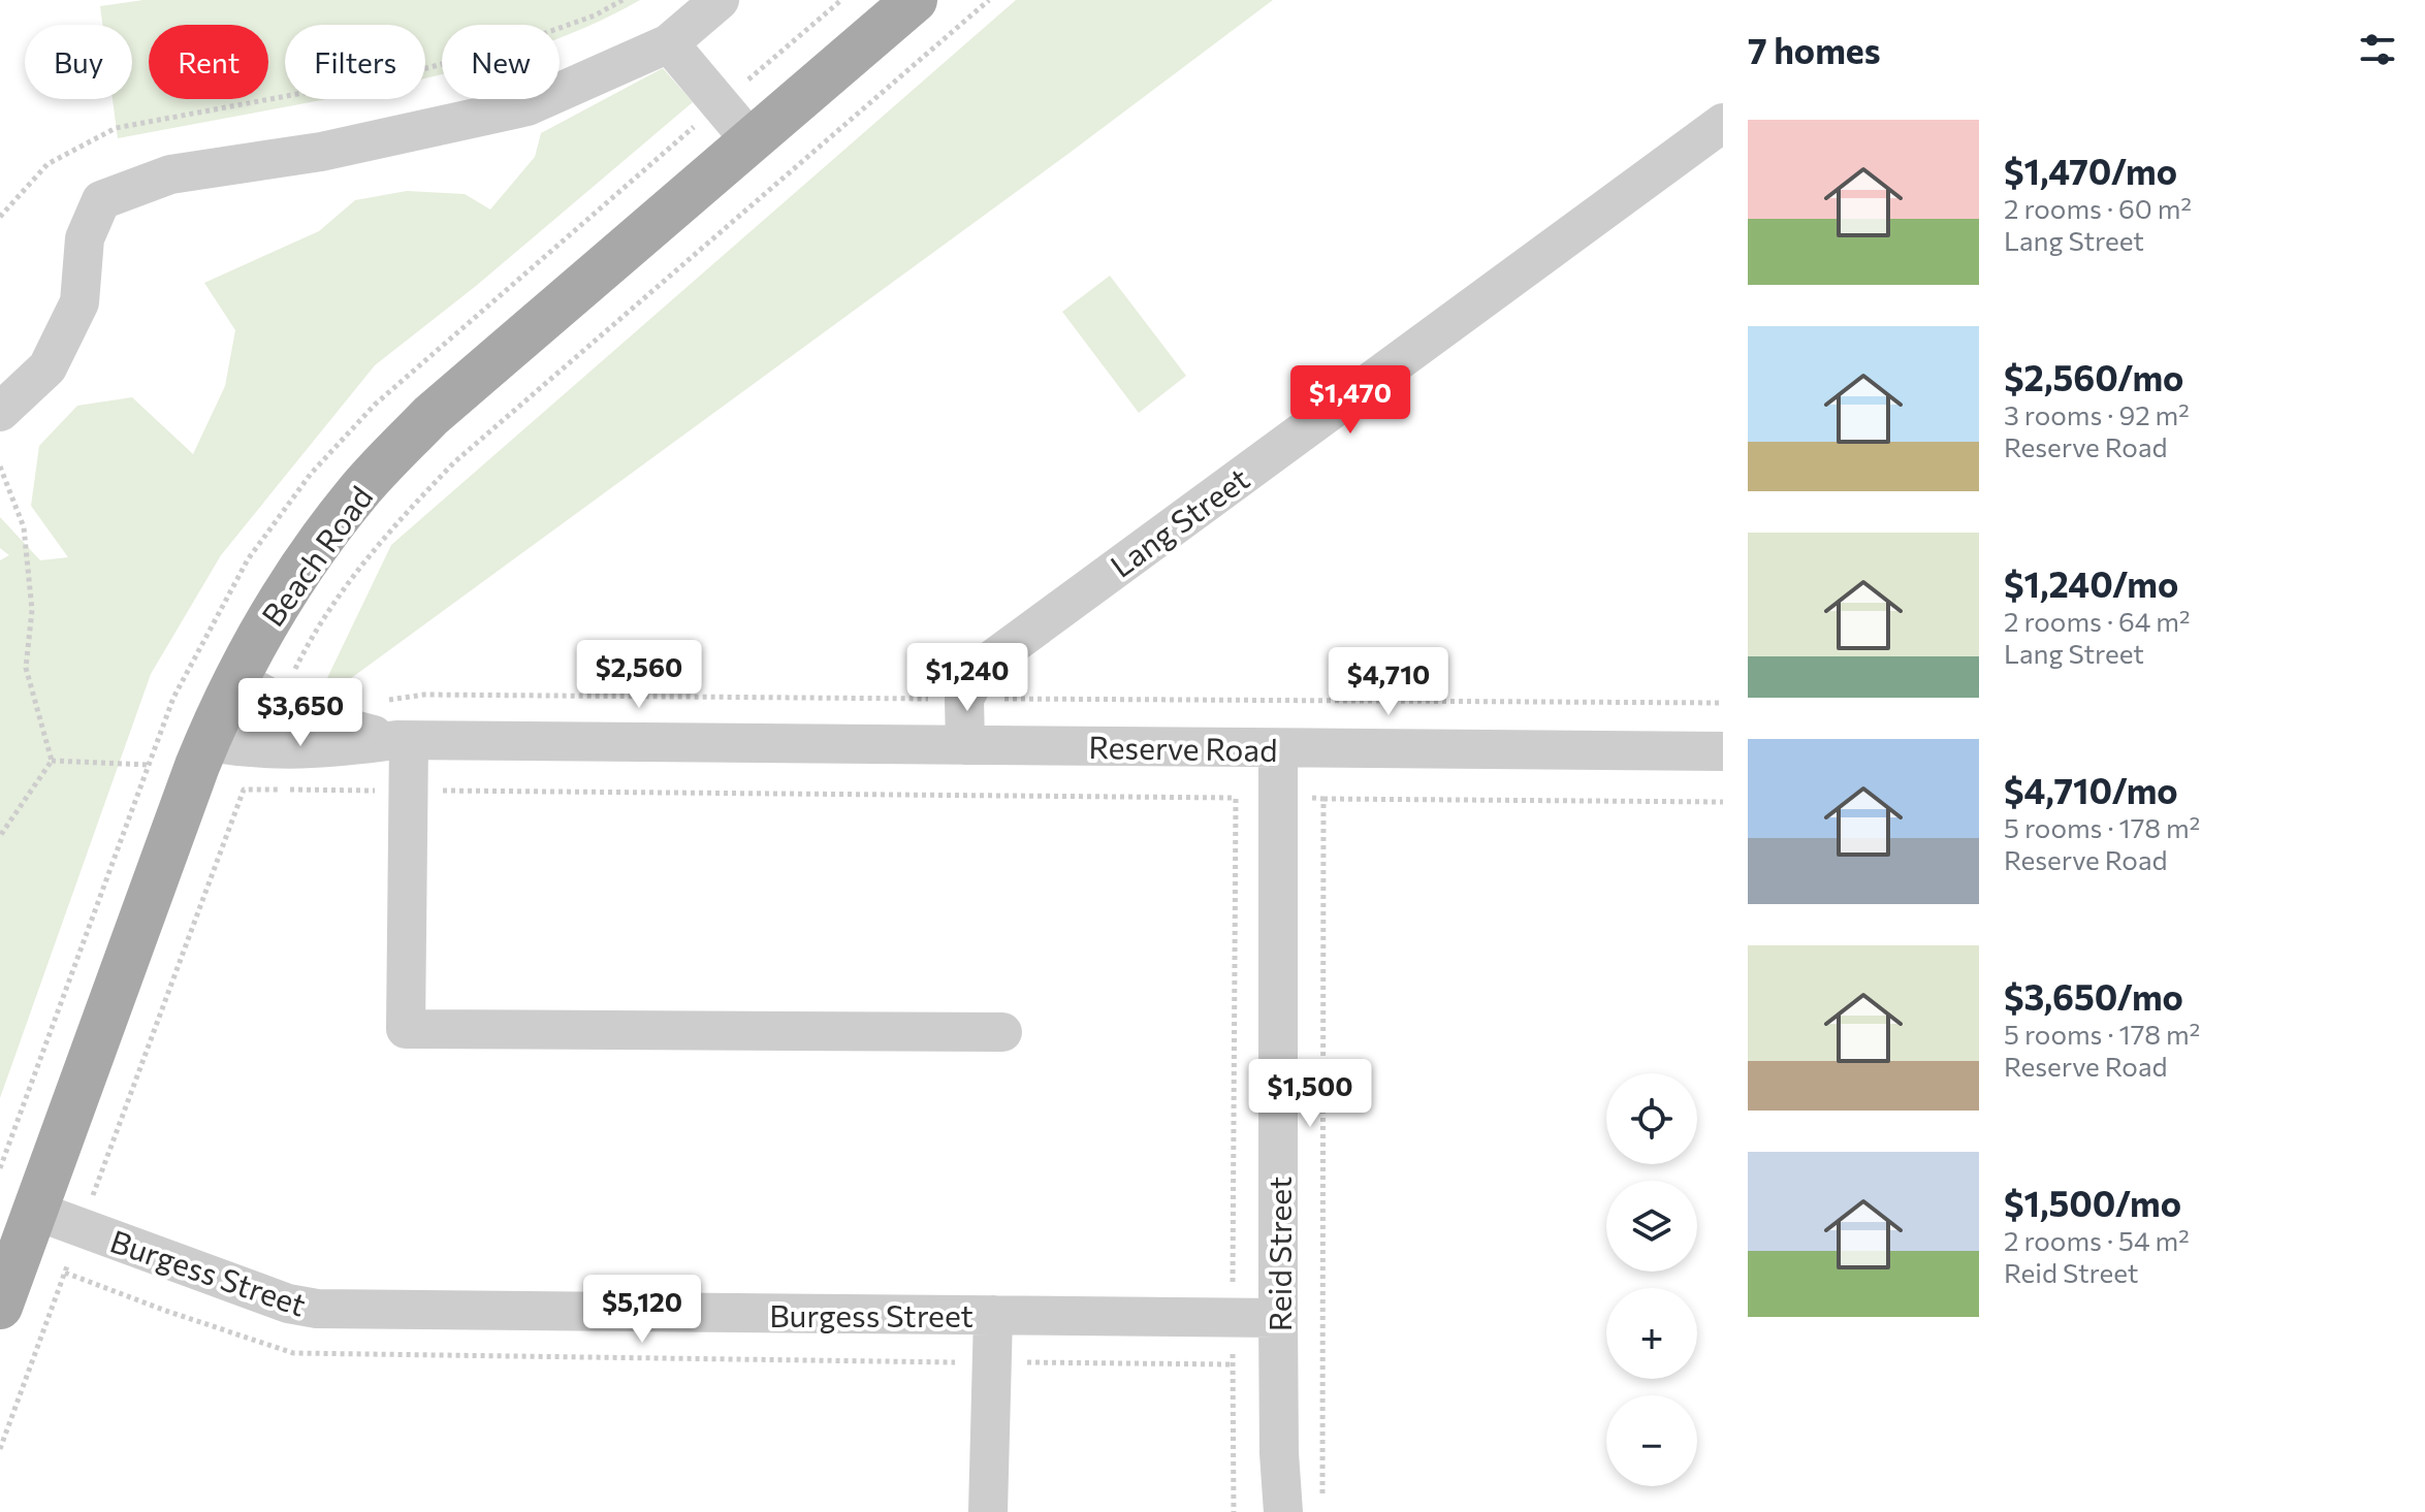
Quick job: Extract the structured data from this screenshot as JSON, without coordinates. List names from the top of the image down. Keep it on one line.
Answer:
{"streets":{"main road":["Beach Road"],"street":["Lang Street","Reserve Road","Reid Street","Burgess Street"]},"crossings":[["Lang Street","Reserve Road"],["Beach Road","Reserve Road"],["Beach Road","Burgess Street"],["Reserve Road","Reid Street"],["Reid Street","Burgess Street"]],"page":{"heading":"7 homes","chip":["Buy","Rent","Filters","New"],"list":[{"name":"$1,470/mo","note":"2 rooms · 60 m² · Lang Street"},{"name":"$2,560/mo","note":"3 rooms · 92 m² · Reserve Road"},{"name":"$1,240/mo","note":"2 rooms · 64 m² · Lang Street"},{"name":"$4,710/mo","note":"5 rooms · 178 m² · Reserve Road"},{"name":"$3,650/mo","note":"5 rooms · 178 m² · Reserve Road"},{"name":"$1,500/mo","note":"2 rooms · 54 m² · Reid Street"}],"price":["$1,470","$2,560","$1,240","$4,710","$3,650","$1,500","$5,120"],"map_buttons":["+","−"]}}
